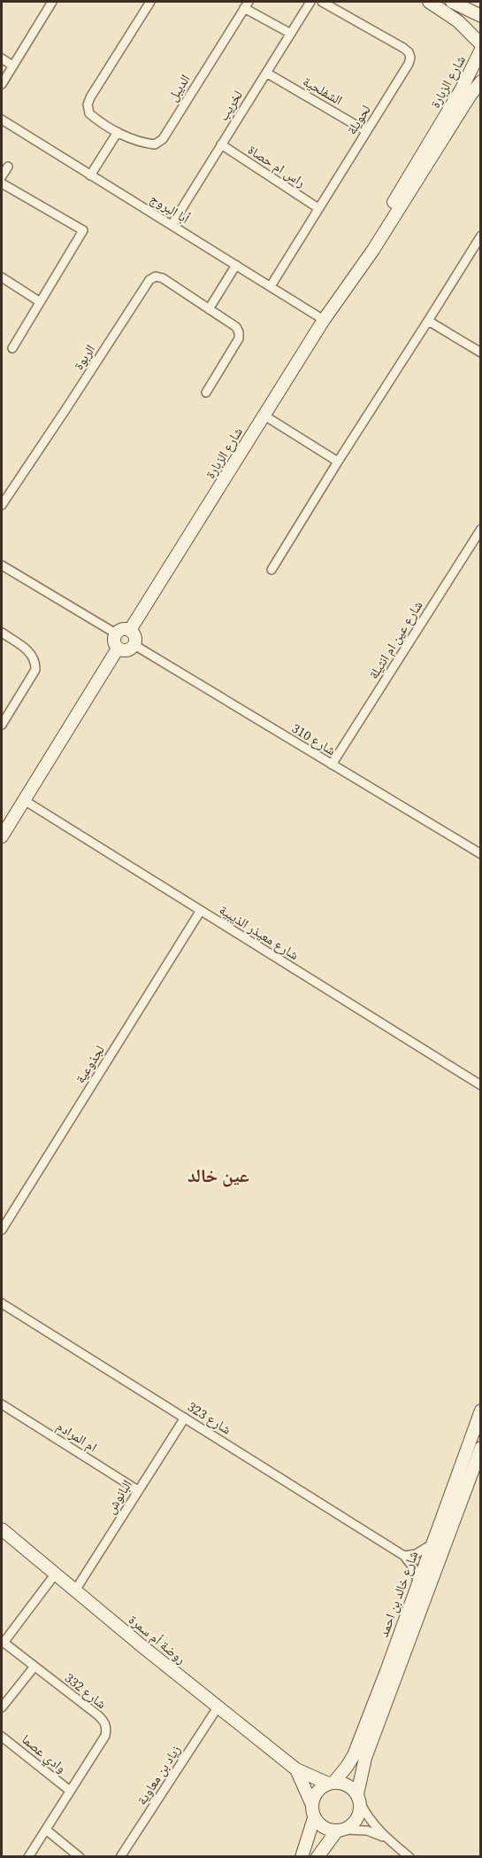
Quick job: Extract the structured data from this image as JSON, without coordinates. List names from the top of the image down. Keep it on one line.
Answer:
{"streets":{"street":["شارع الزبارة","الديبل","الشفلحية","لخريب","لحويلة","راس ام حصاة","أبا البروج","الربوة","شارع عين ام انثيلة","شارع 310","شارع معيذر الذيبية","لجذوعية","شارع 323","ام المرادم","البانوش","شارع خالد بن احمد","روضة أم سمرة","شارع 332","وادي عصما","زياد بن معاوية"]},"crossings":[["شارع الزبارة","أبا البروج"],["شارع الزبارة","شارع 310"],["الديبل","لخريب"],["الشفلحية","لخريب"],["الشفلحية","لحويلة"],["لخريب","راس ام حصاة"],["لخريب","أبا البروج"],["لحويلة","راس ام حصاة"],["لحويلة","أبا البروج"],["شارع عين ام انثيلة","شارع 310"],["شارع معيذر الذيبية","لجذوعية"],["شارع 323","البانوش"],["شارع 323","شارع خالد بن احمد"],["ام المرادم","البانوش"],["البانوش","روضة أم سمرة"],["شارع خالد بن احمد","روضة أم سمرة"],["روضة أم سمرة","شارع 332"],["روضة أم سمرة","زياد بن معاوية"],["شارع 332","وادي عصما"]],"districts":["عين خالد"]}
